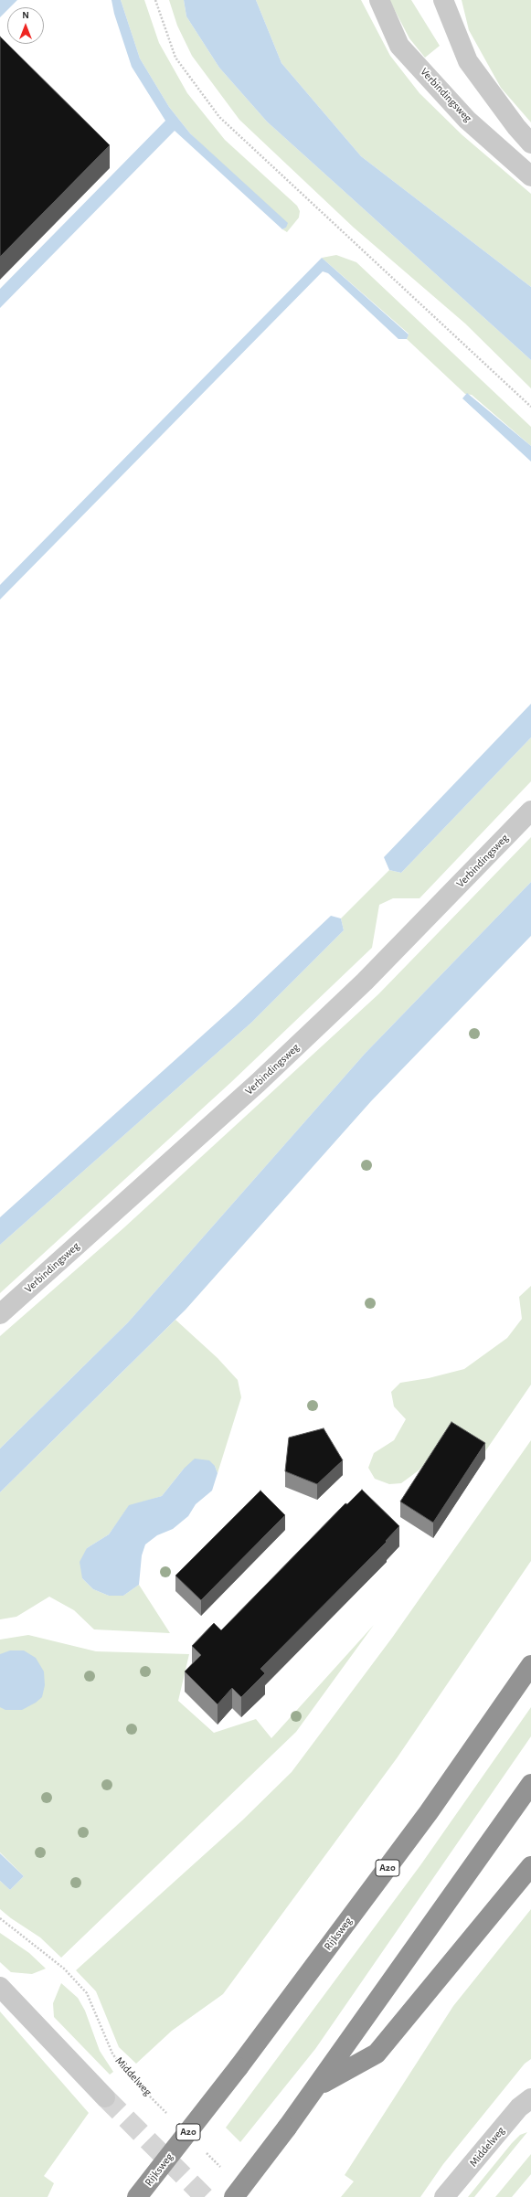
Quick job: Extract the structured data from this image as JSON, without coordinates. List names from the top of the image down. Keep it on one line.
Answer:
{"streets":{"highway":["A20","Rijksweg"],"street":["Verbindingsweg","Middelweg"]},"north":"top"}
